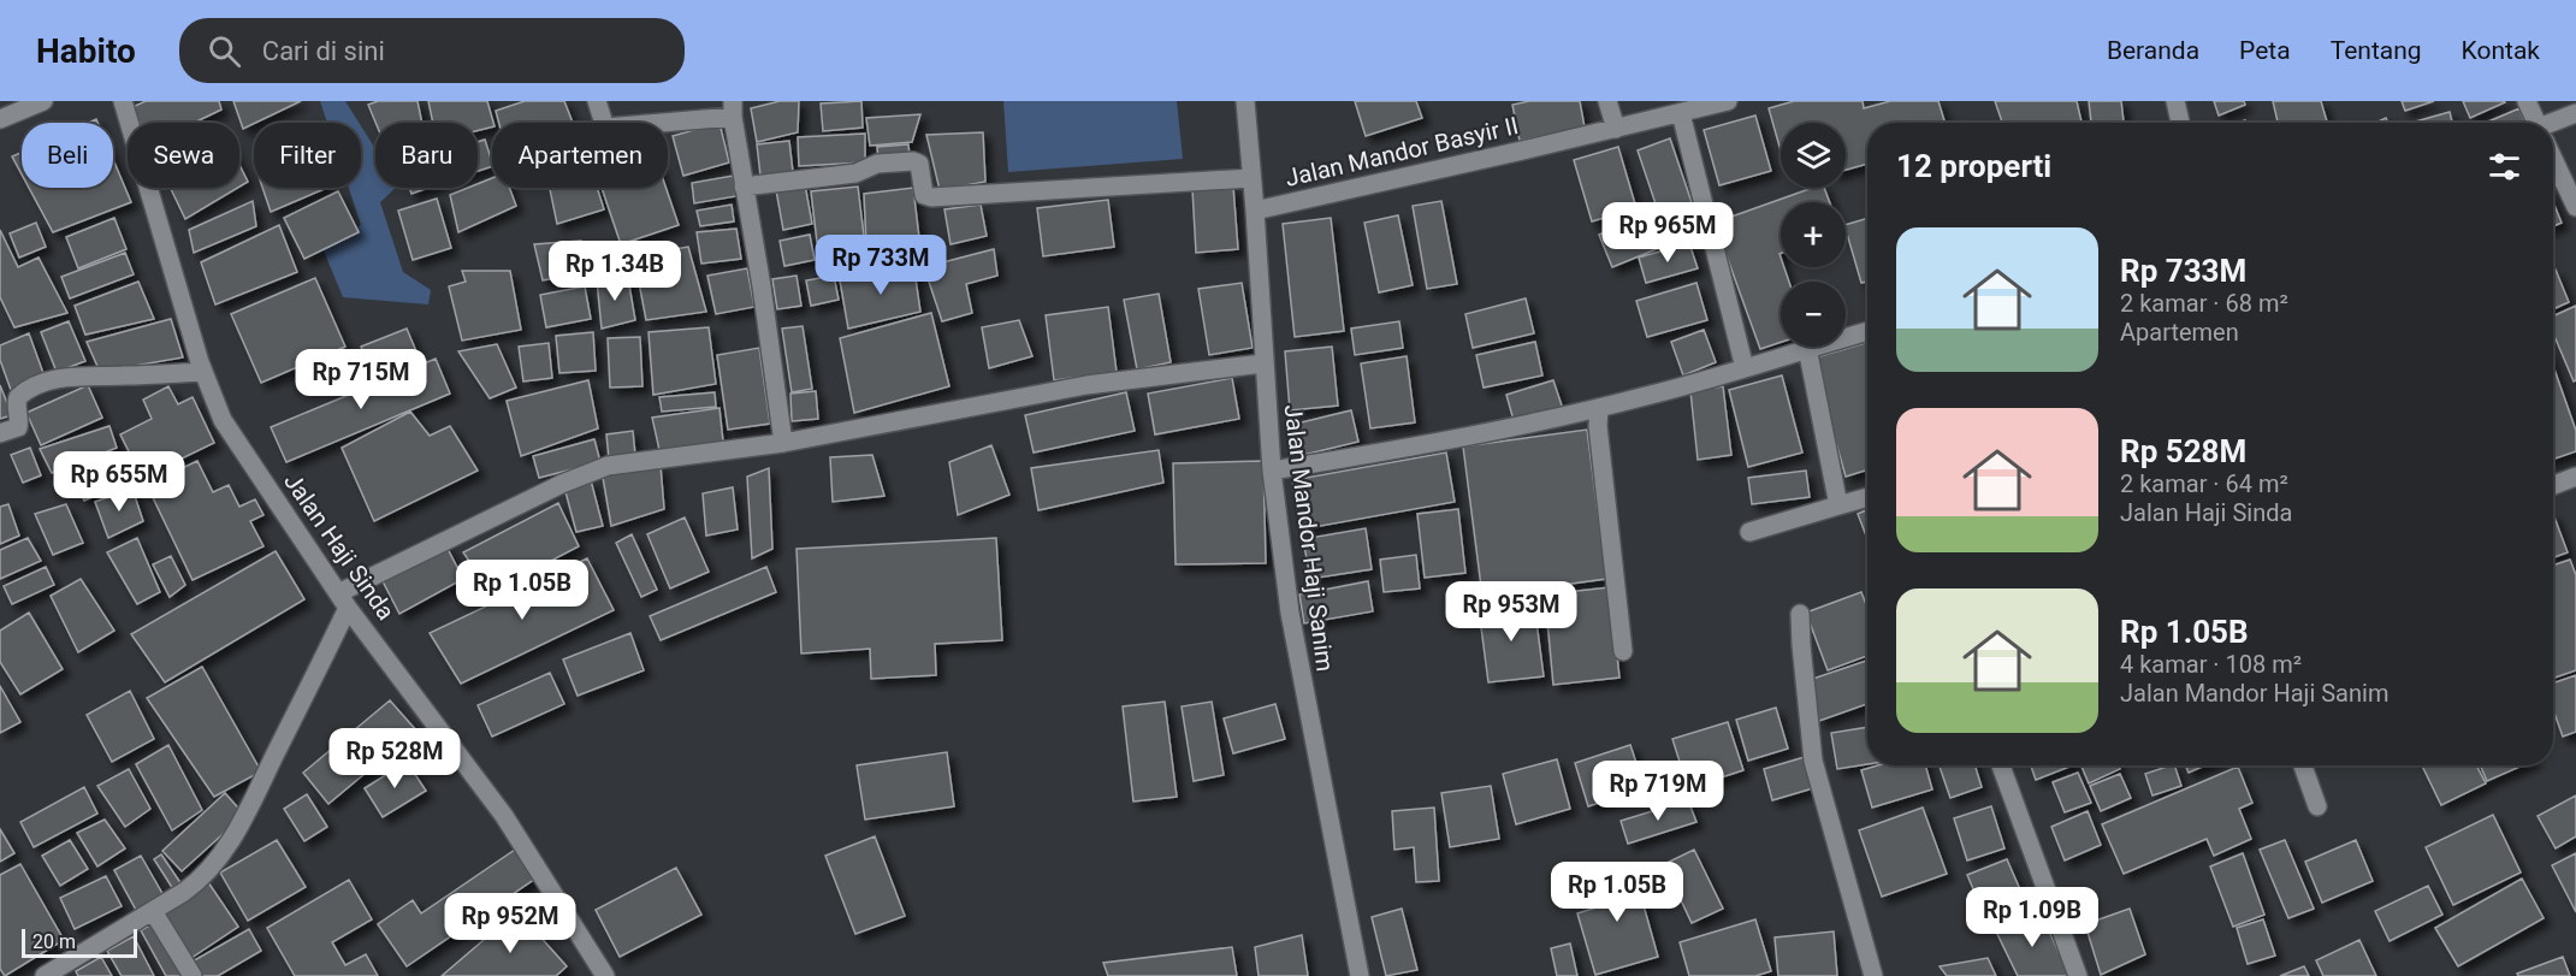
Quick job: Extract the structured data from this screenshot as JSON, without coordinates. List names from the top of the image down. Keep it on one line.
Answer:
{"streets":{"street":["Jalan Mandor Basyir II","Jalan Mandor Haji Sanim","Jalan Haji Sinda"]},"crossings":[["Jalan Mandor Basyir II","Jalan Mandor Haji Sanim"]],"scale_bar":"20 m","page":{"header":"Habito","search":"Cari di sini","nav":["Beranda","Peta","Tentang","Kontak"],"map_buttons":["+","−"],"chip":["Beli","Sewa","Filter","Baru","Apartemen"],"heading":"12 properti","price":["Rp 965M","Rp 733M","Rp 1.34B","Rp 715M","Rp 655M","Rp 1.05B","Rp 953M","Rp 528M","Rp 719M","Rp 1.05B","Rp 1.09B","Rp 952M"],"list":[{"name":"Rp 733M","note":"2 kamar · 68 m² · Apartemen"},{"name":"Rp 528M","note":"2 kamar · 64 m² · Jalan Haji Sinda"},{"name":"Rp 1.05B","note":"4 kamar · 108 m² · Jalan Mandor Haji Sanim"}],"scale":"20 m"}}
